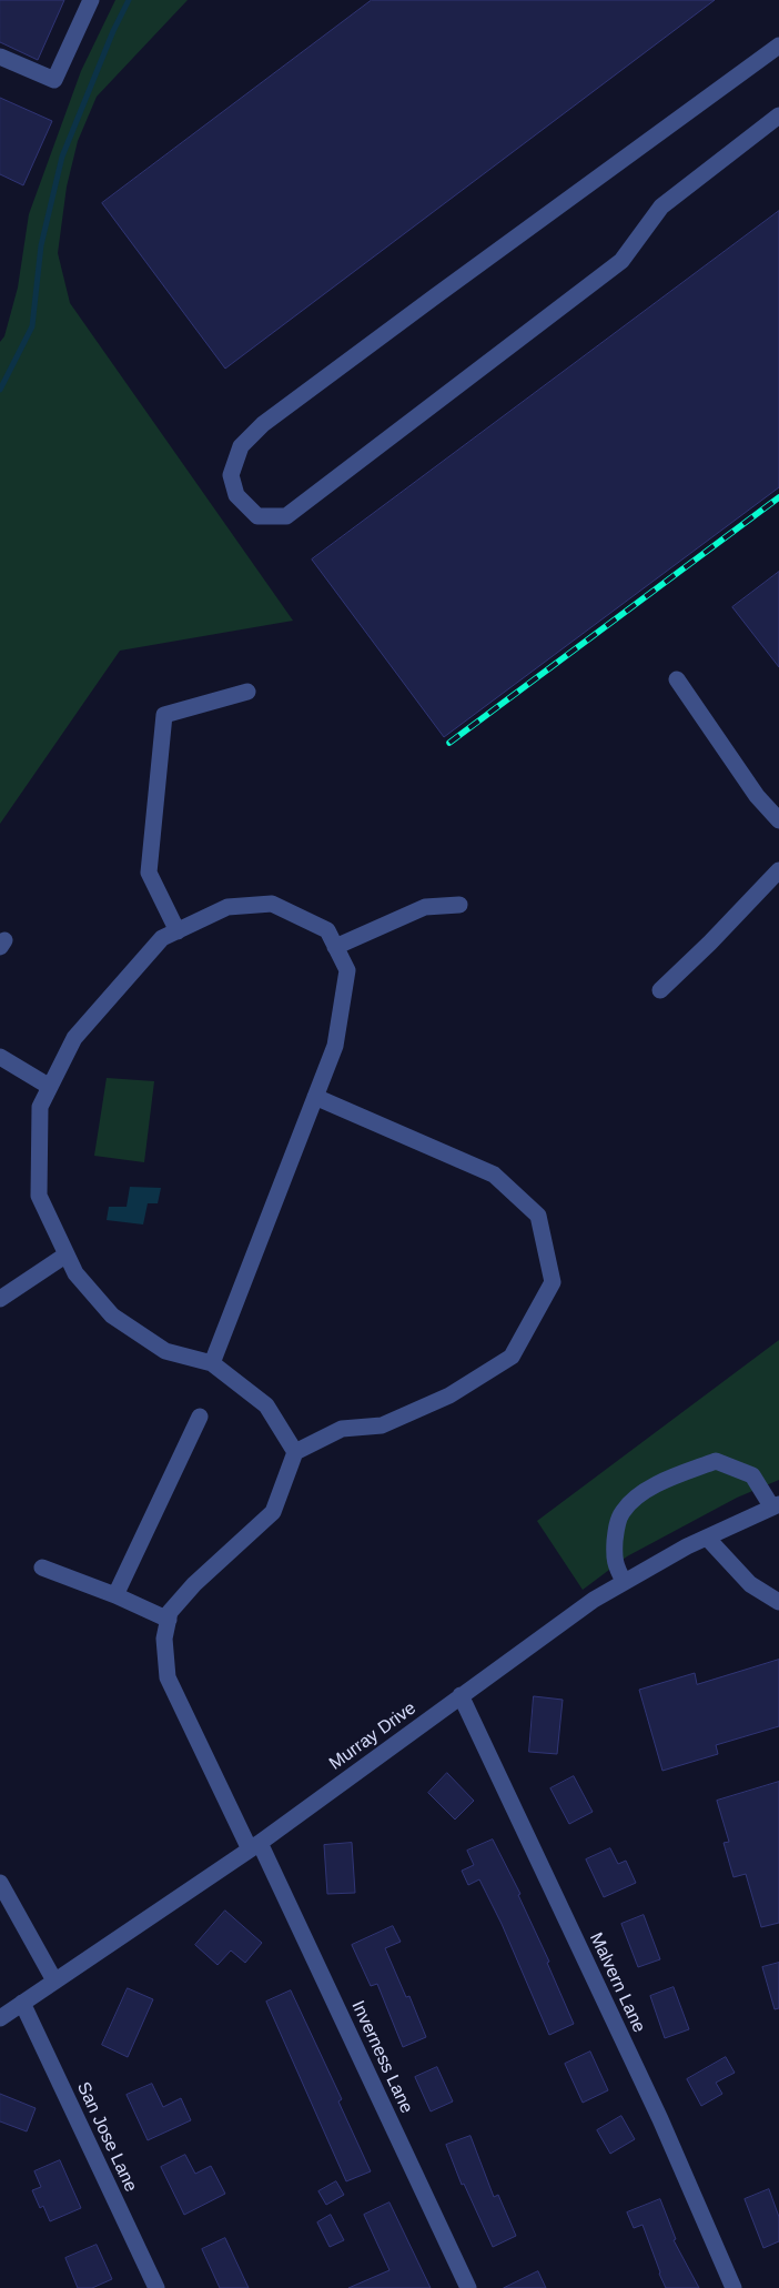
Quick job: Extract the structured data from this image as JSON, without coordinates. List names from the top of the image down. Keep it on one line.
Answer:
{"streets":{"street":["Murray Drive","Malvern Lane","Inverness Lane","San Jose Lane"]},"crossings":[["Murray Drive","Malvern Lane"],["Murray Drive","Inverness Lane"],["Murray Drive","San Jose Lane"]]}
